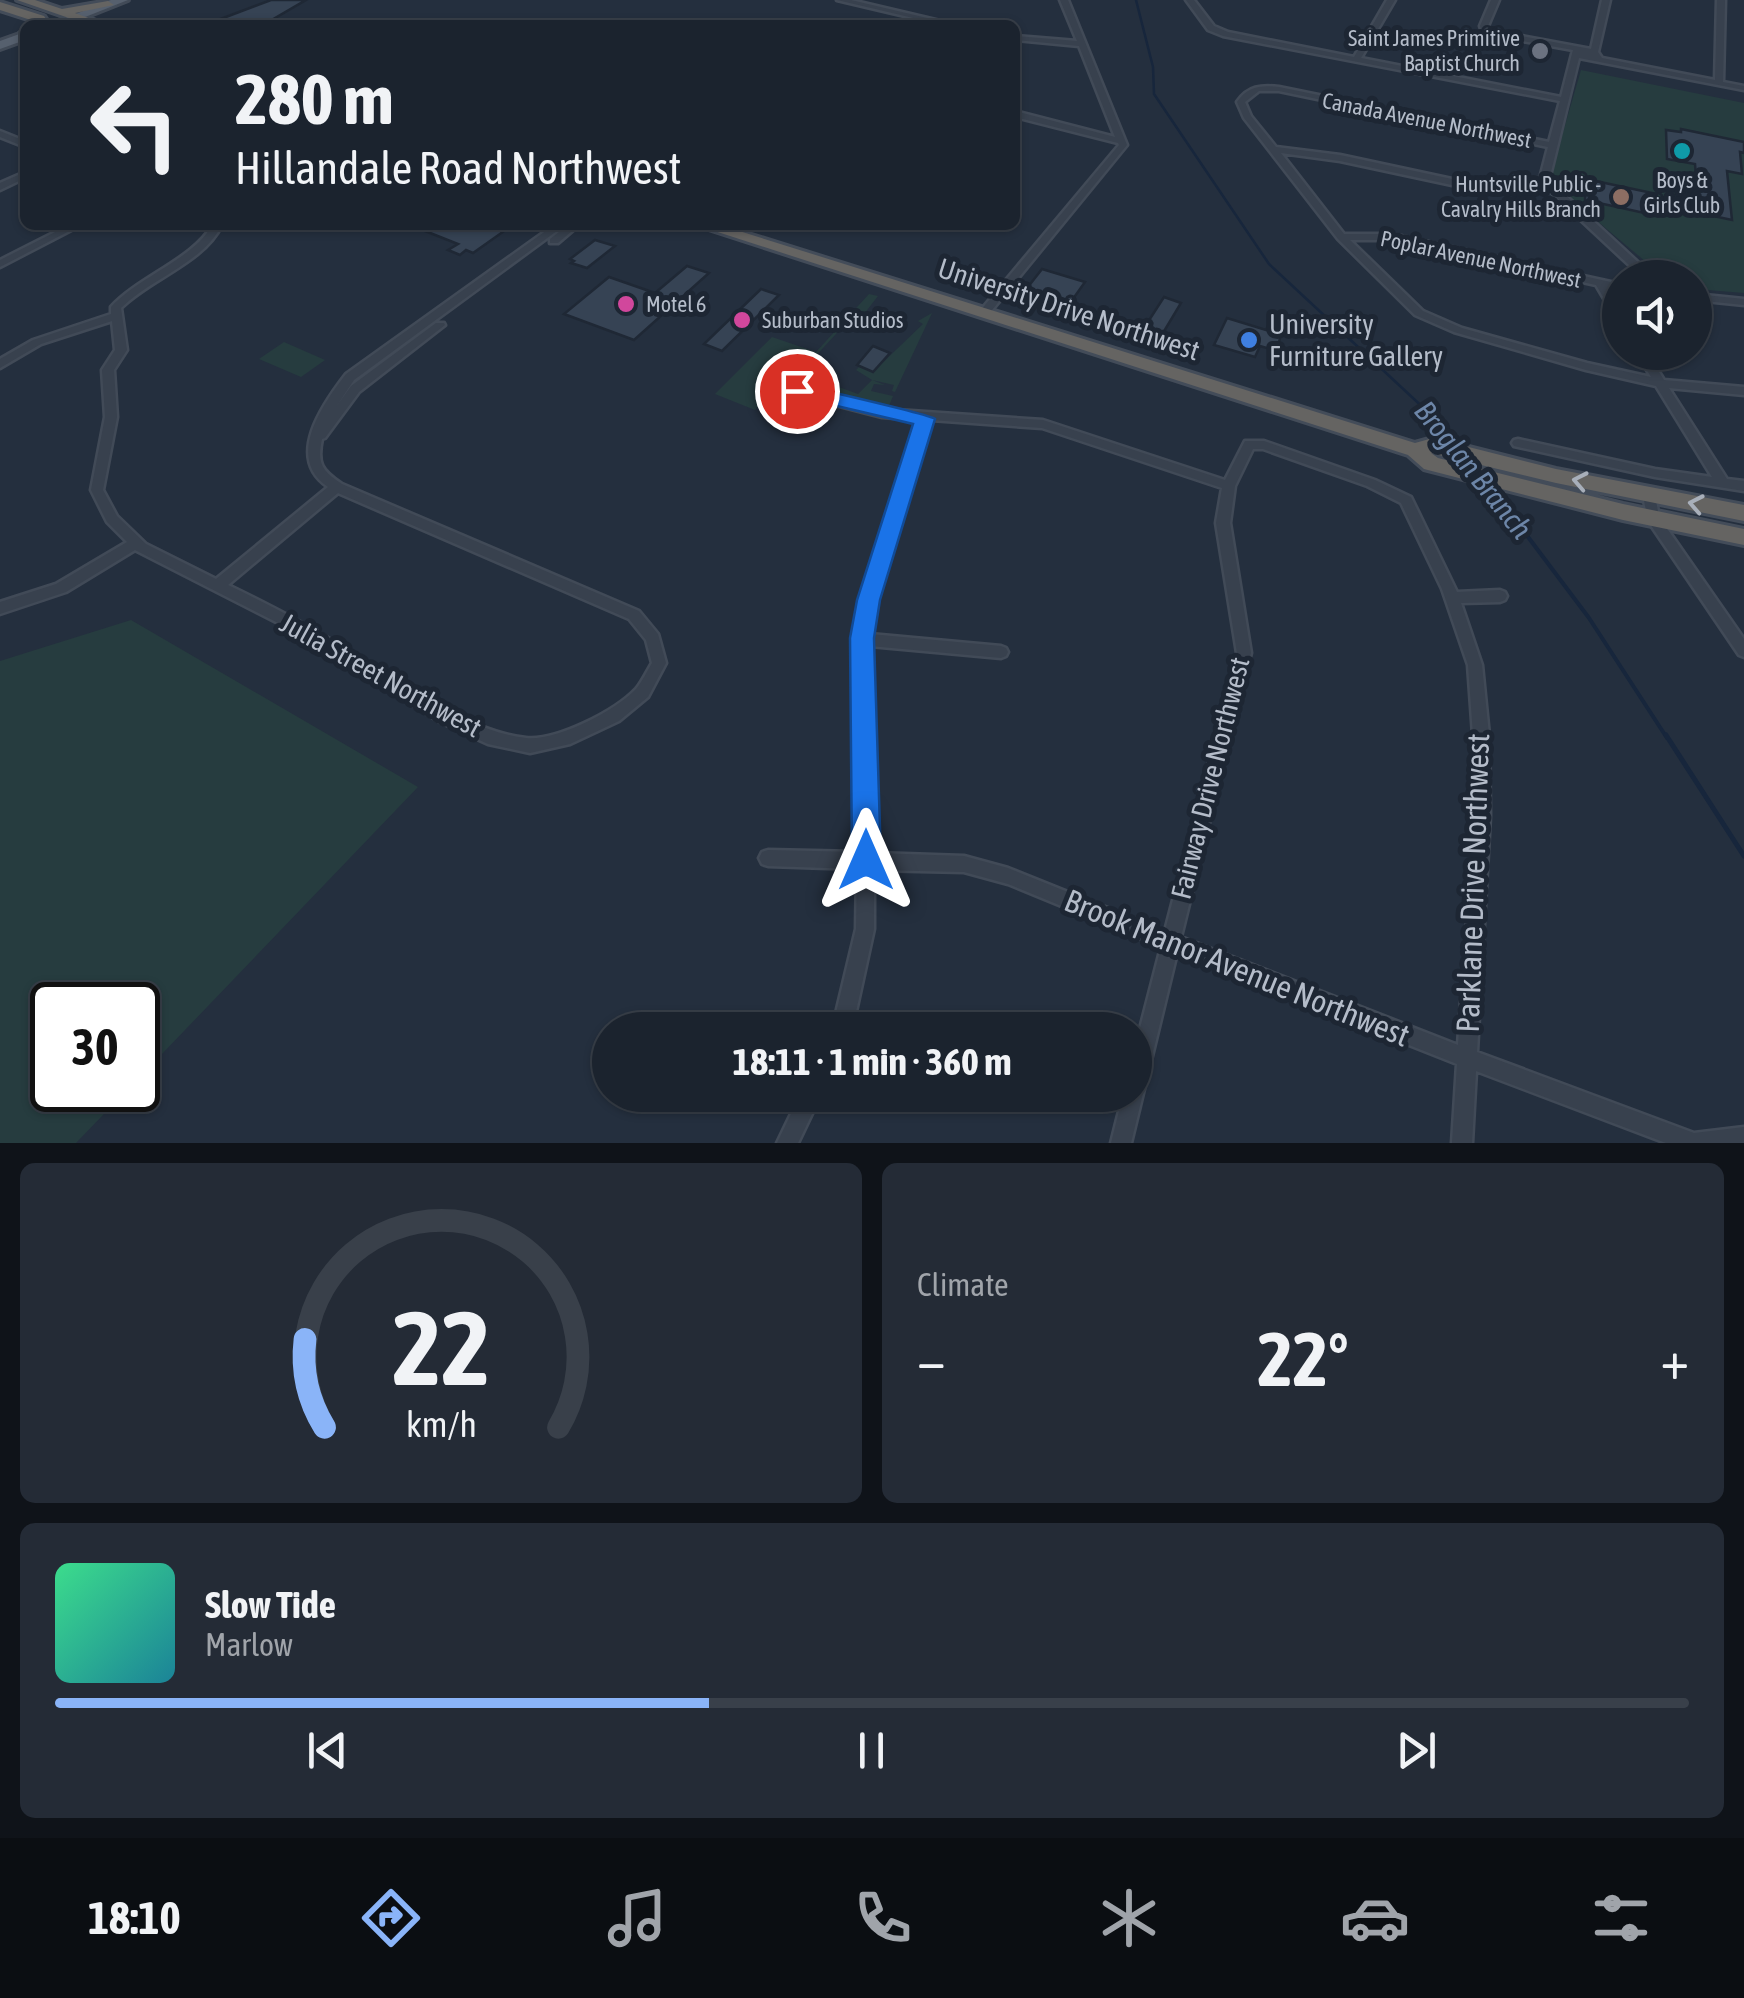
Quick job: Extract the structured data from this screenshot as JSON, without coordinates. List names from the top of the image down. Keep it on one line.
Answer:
{"streets":{"highway":["University Drive Northwest"],"street":["Canada Avenue Northwest","Poplar Avenue Northwest","Julia Street Northwest","Fairway Drive Northwest","Parklane Drive Northwest","Brook Manor Avenue Northwest"]},"crossings":[["Fairway Drive Northwest","Parklane Drive Northwest"],["Fairway Drive Northwest","Brook Manor Avenue Northwest"],["Parklane Drive Northwest","Brook Manor Avenue Northwest"]],"water":["Broglan Branch"],"places":["Saint James Primitive Baptist Church","Boys & Girls Club","Huntsville Public - Cavalry Hills Branch","Motel 6","Suburban Studios","University Furniture Gallery"],"page":{"turn":["280 m","Hillandale Road Northwest"],"limit":"30","trip":"18:11 · 1 min · 360 m","tile":"Climate","heat":["−","22°","+"],"song":["Slow Tide","Marlow"],"tabs":"18:10","gauge":["22","km/h"]}}
